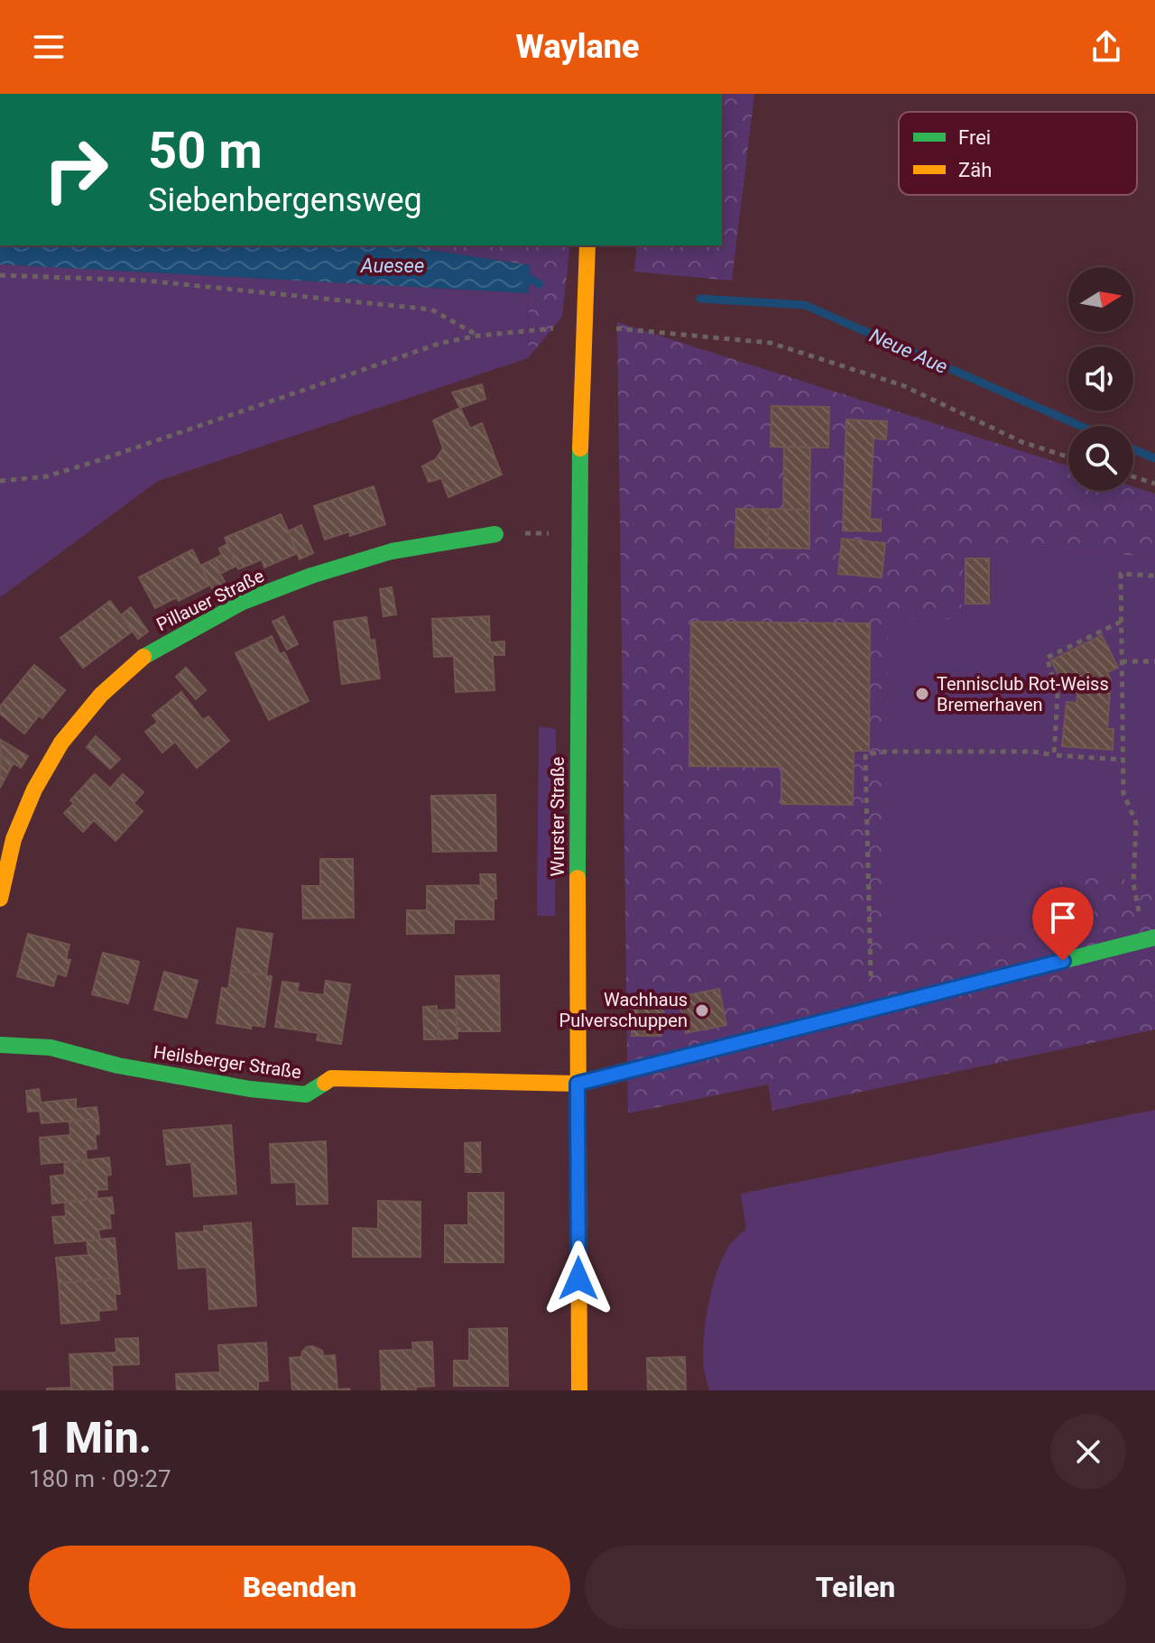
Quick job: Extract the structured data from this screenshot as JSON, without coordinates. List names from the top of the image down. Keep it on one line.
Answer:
{"streets":{"street":["Pillauer Straße","Wurster Straße","Heilsberger Straße"]},"crossings":[["Wurster Straße","Heilsberger Straße"]],"water":["Auesee","Neue Aue"],"places":["Tennisclub Rot-Weiss Bremerhaven","Wachhaus Pulverschuppen"],"legend":["Frei","Zäh"],"north":"right","page":{"header":"Waylane","turn":["50 m","Siebenbergensweg"],"heading":["1 Min.","180 m · 09:27"],"buttons":["Beenden","Teilen"]}}
